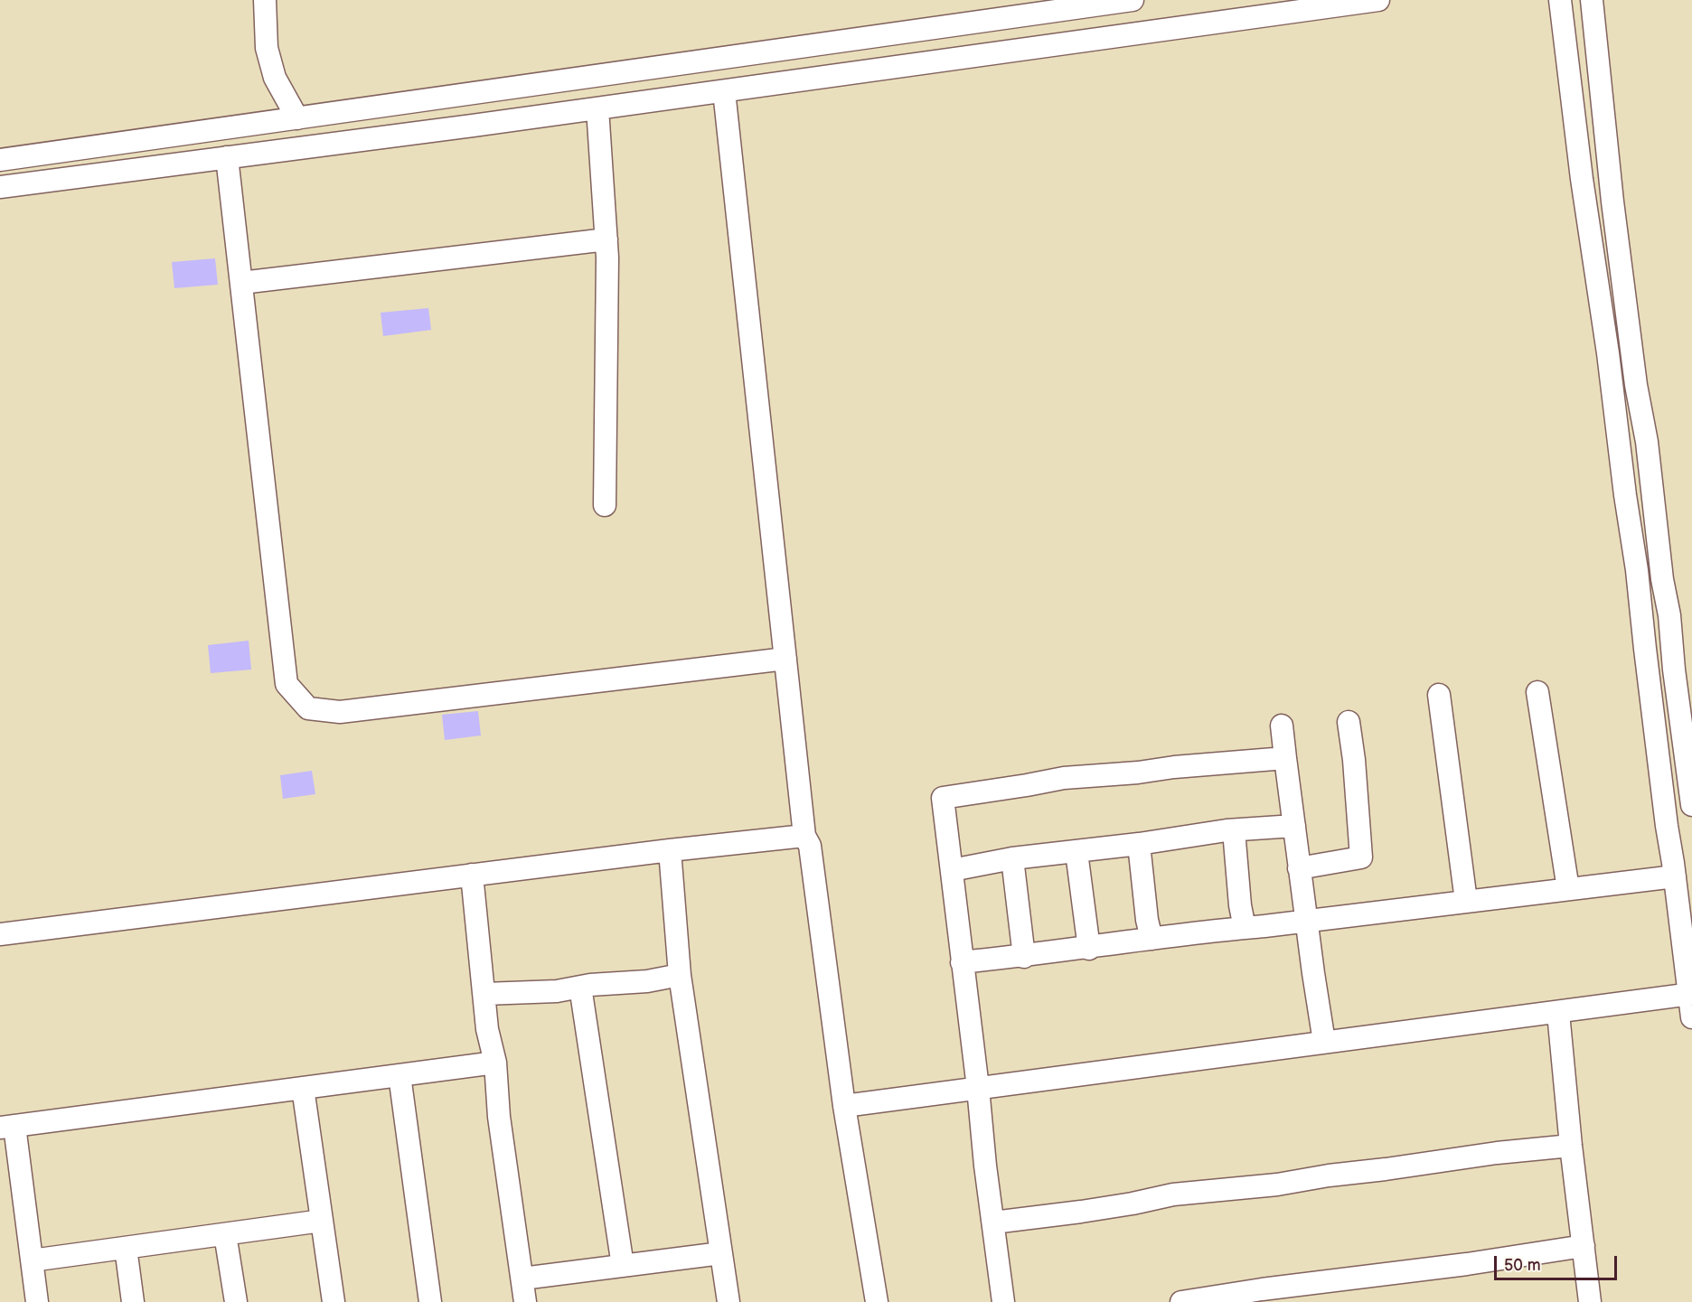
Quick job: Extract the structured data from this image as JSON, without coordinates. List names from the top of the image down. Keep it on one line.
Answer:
{"scale_bar":"50 m"}
